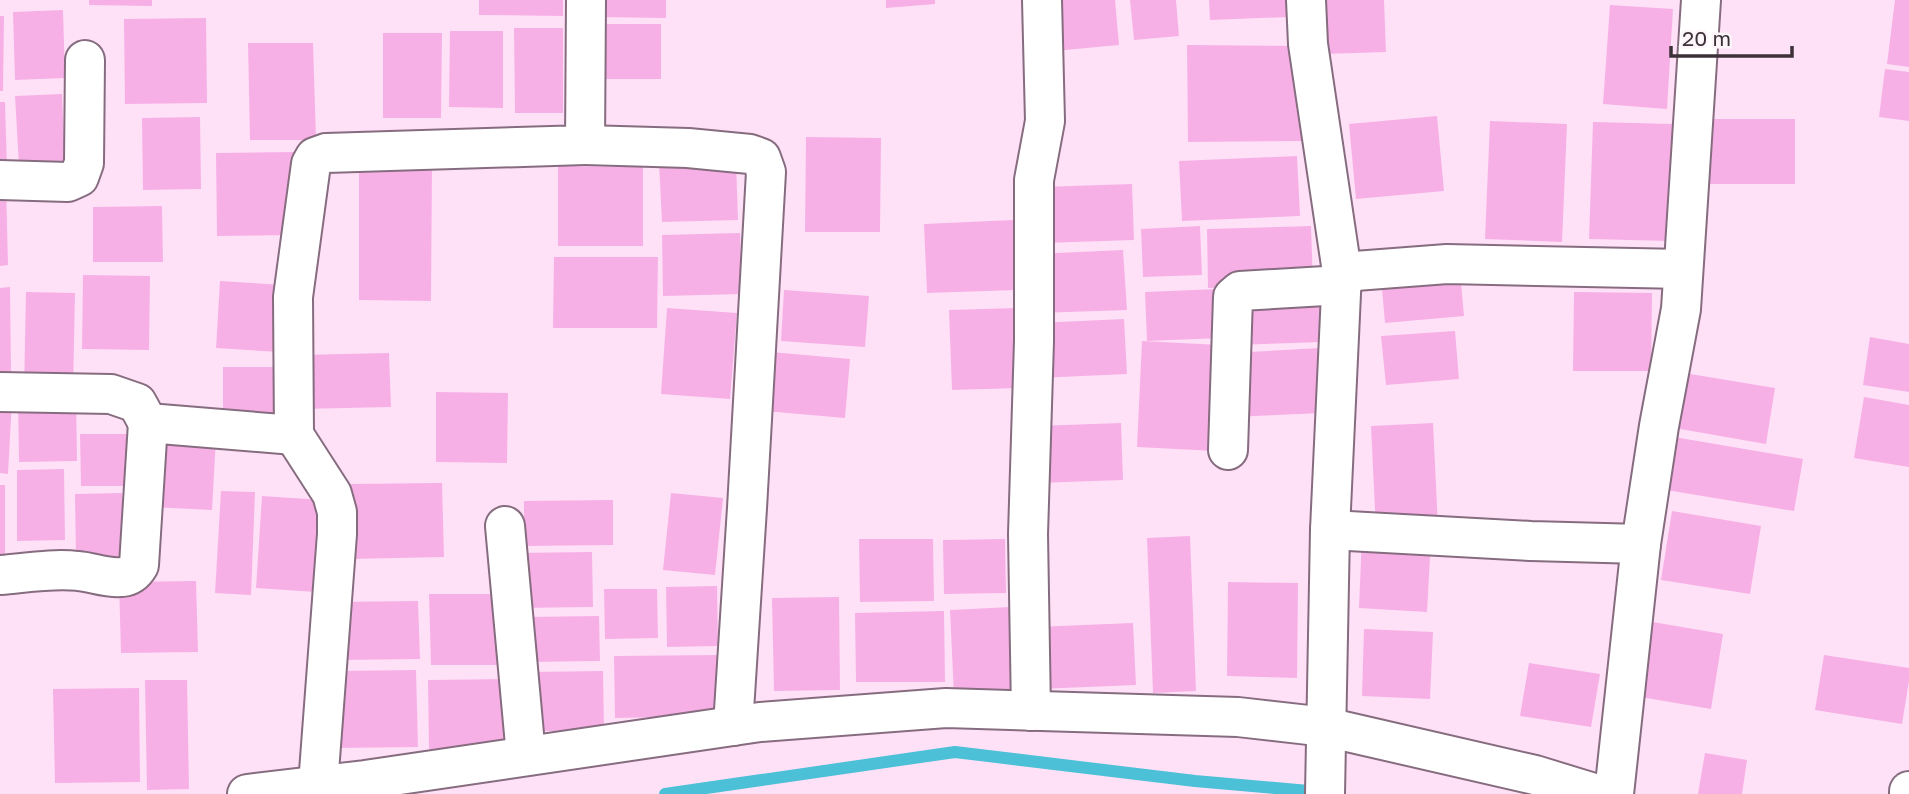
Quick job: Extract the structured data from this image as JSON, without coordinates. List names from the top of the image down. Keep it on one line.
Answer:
{"scale_bar":"20 m"}
